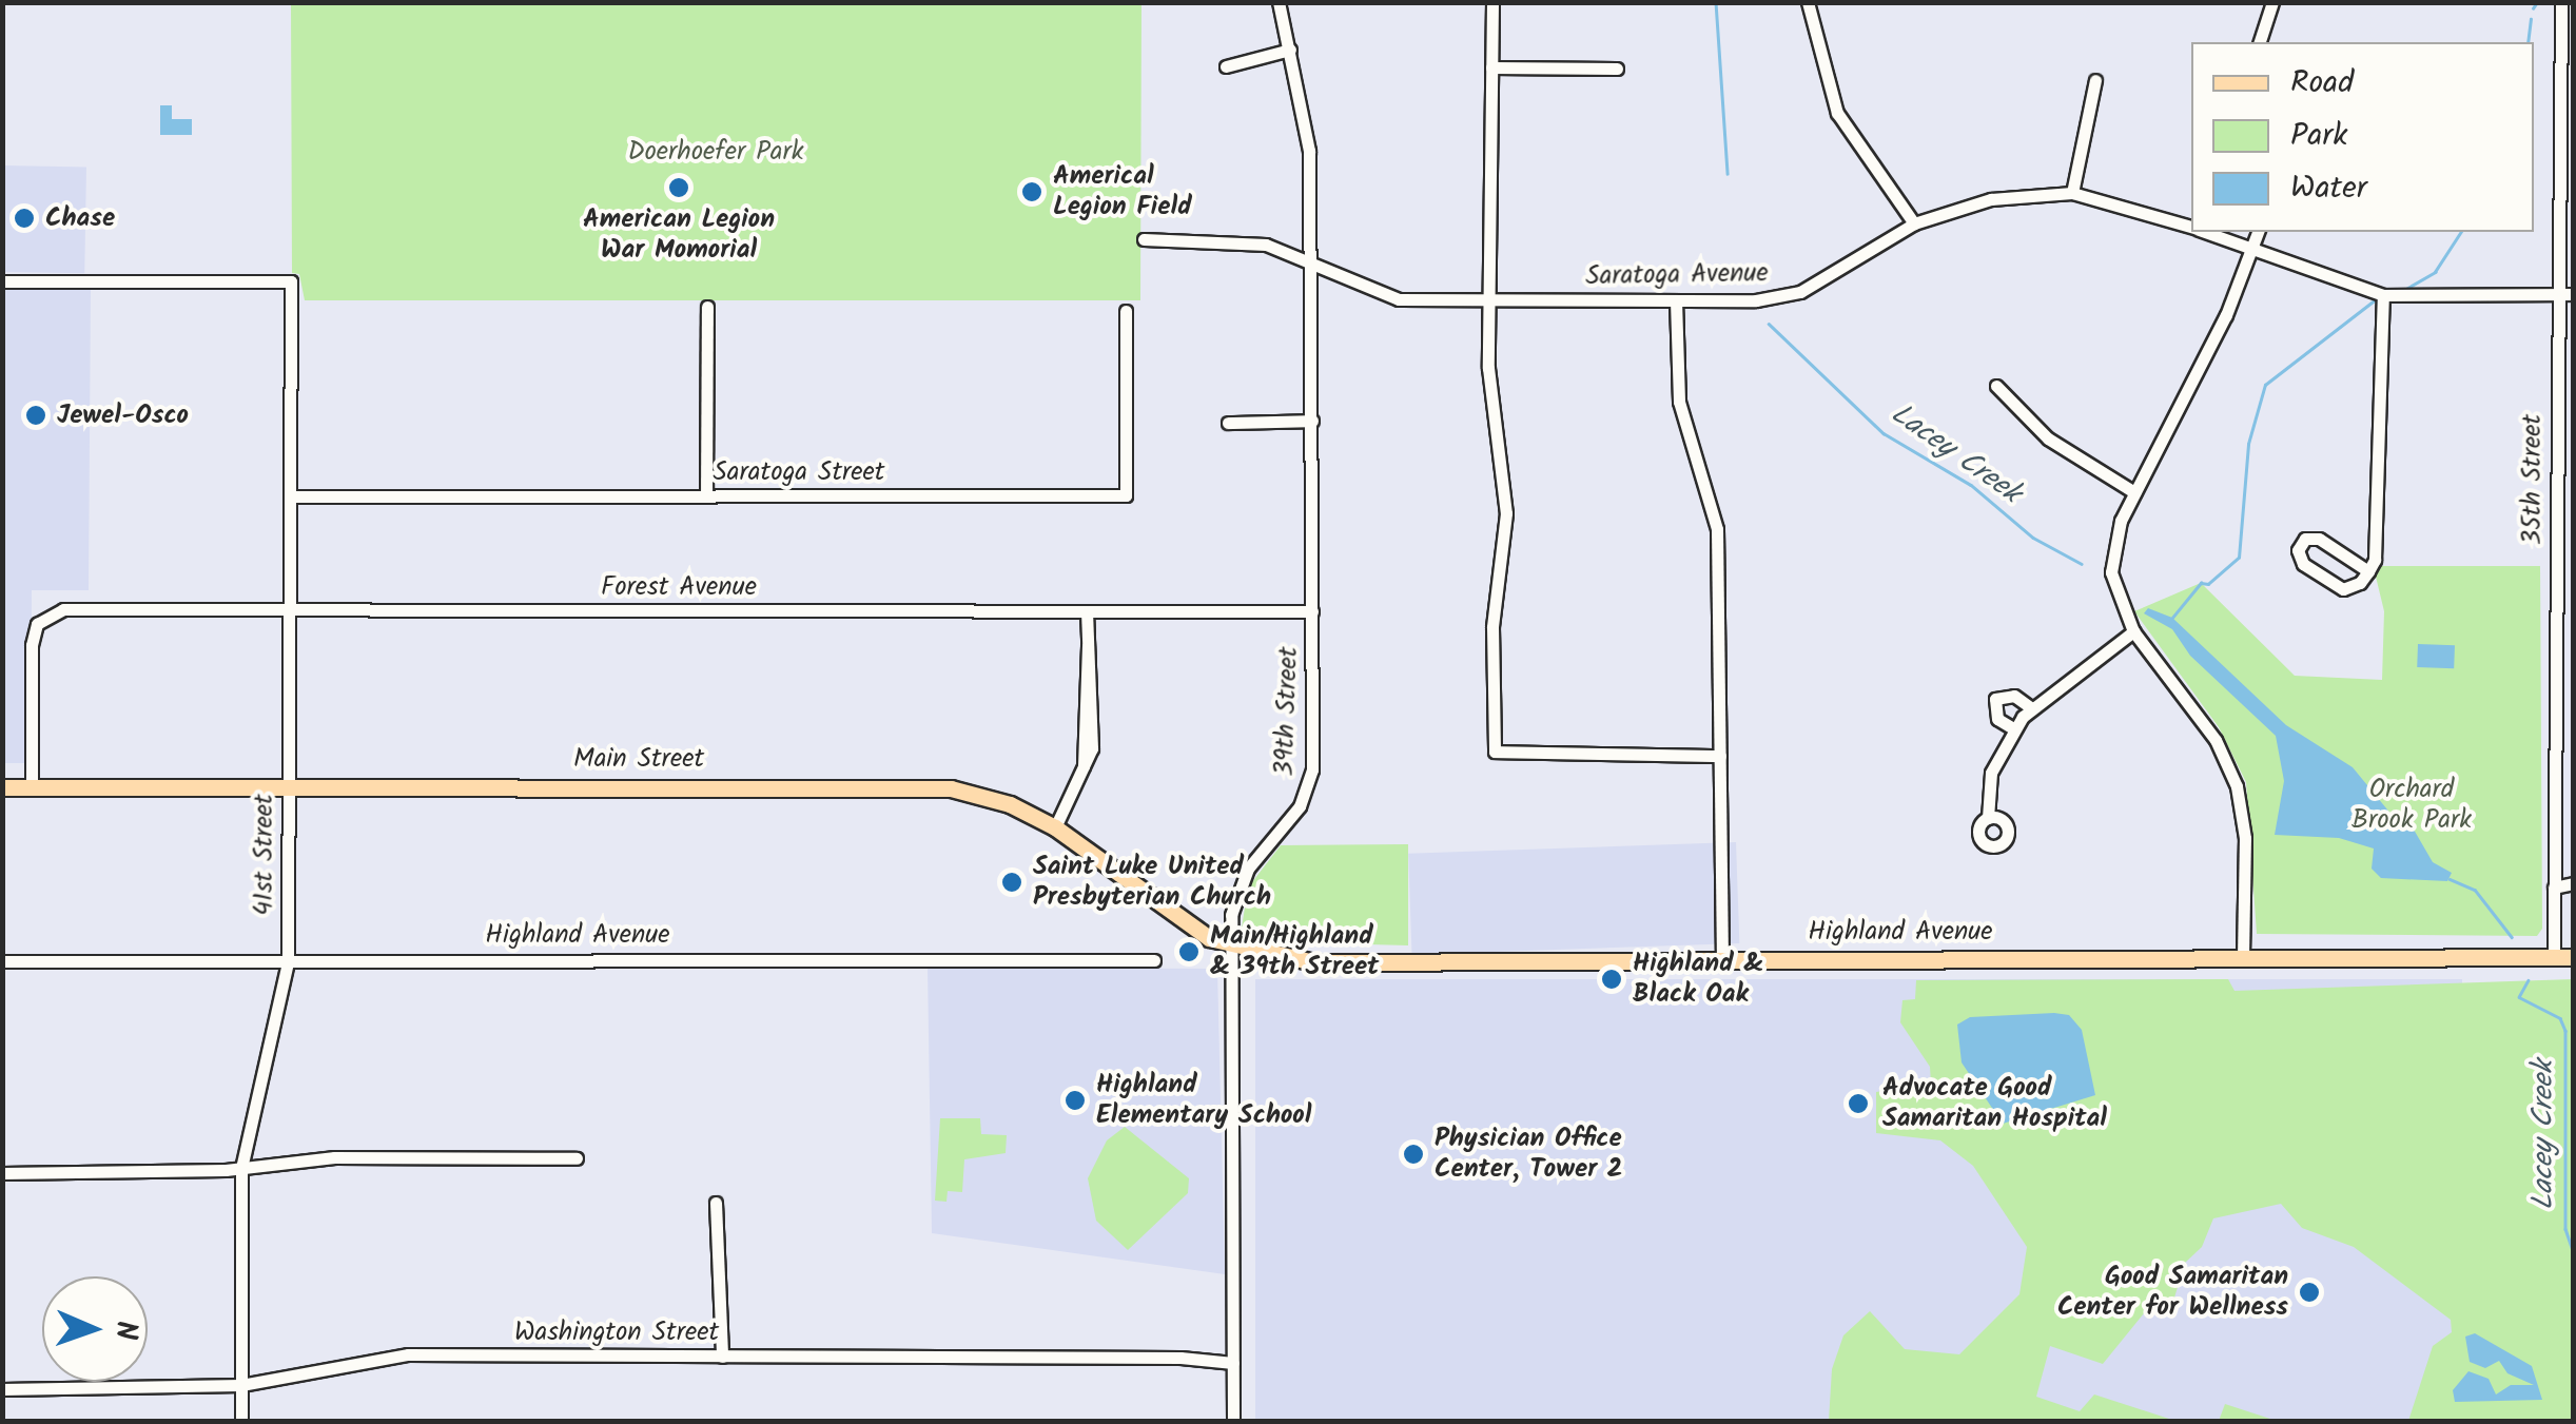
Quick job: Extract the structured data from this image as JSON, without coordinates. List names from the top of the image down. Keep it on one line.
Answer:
{"streets":{"main road":["Main Street","Highland Avenue"],"street":["Saratoga Avenue","Saratoga Street","35th Street","Forest Avenue","39th Street","41st Street","Washington Street"]},"crossings":[["Saratoga Avenue","35th Street"],["Saratoga Avenue","39th Street"],["Saratoga Street","41st Street"],["35th Street","Highland Avenue"],["Forest Avenue","39th Street"],["Forest Avenue","Main Street"],["Forest Avenue","41st Street"],["39th Street","Main Street"],["39th Street","Highland Avenue"],["39th Street","Washington Street"],["Main Street","41st Street"],["Main Street","Highland Avenue"],["41st Street","Highland Avenue"],["41st Street","Washington Street"]],"water":["Lacey Creek"],"parks":["Doerhoefer Park","Orchard Brook Park"],"places":["American Legion War Momorial","Americal Legion Field","Chase","Jewel-Osco","Saint Luke United Presbyterian Church","Main/Highland & 39th Street","Highland & Black Oak","Highland Elementary School","Advocate Good Samaritan Hospital","Physician Office Center, Tower 2","Good Samaritan Center for Wellness"],"legend":["Road","Park","Water"],"north":"right"}
